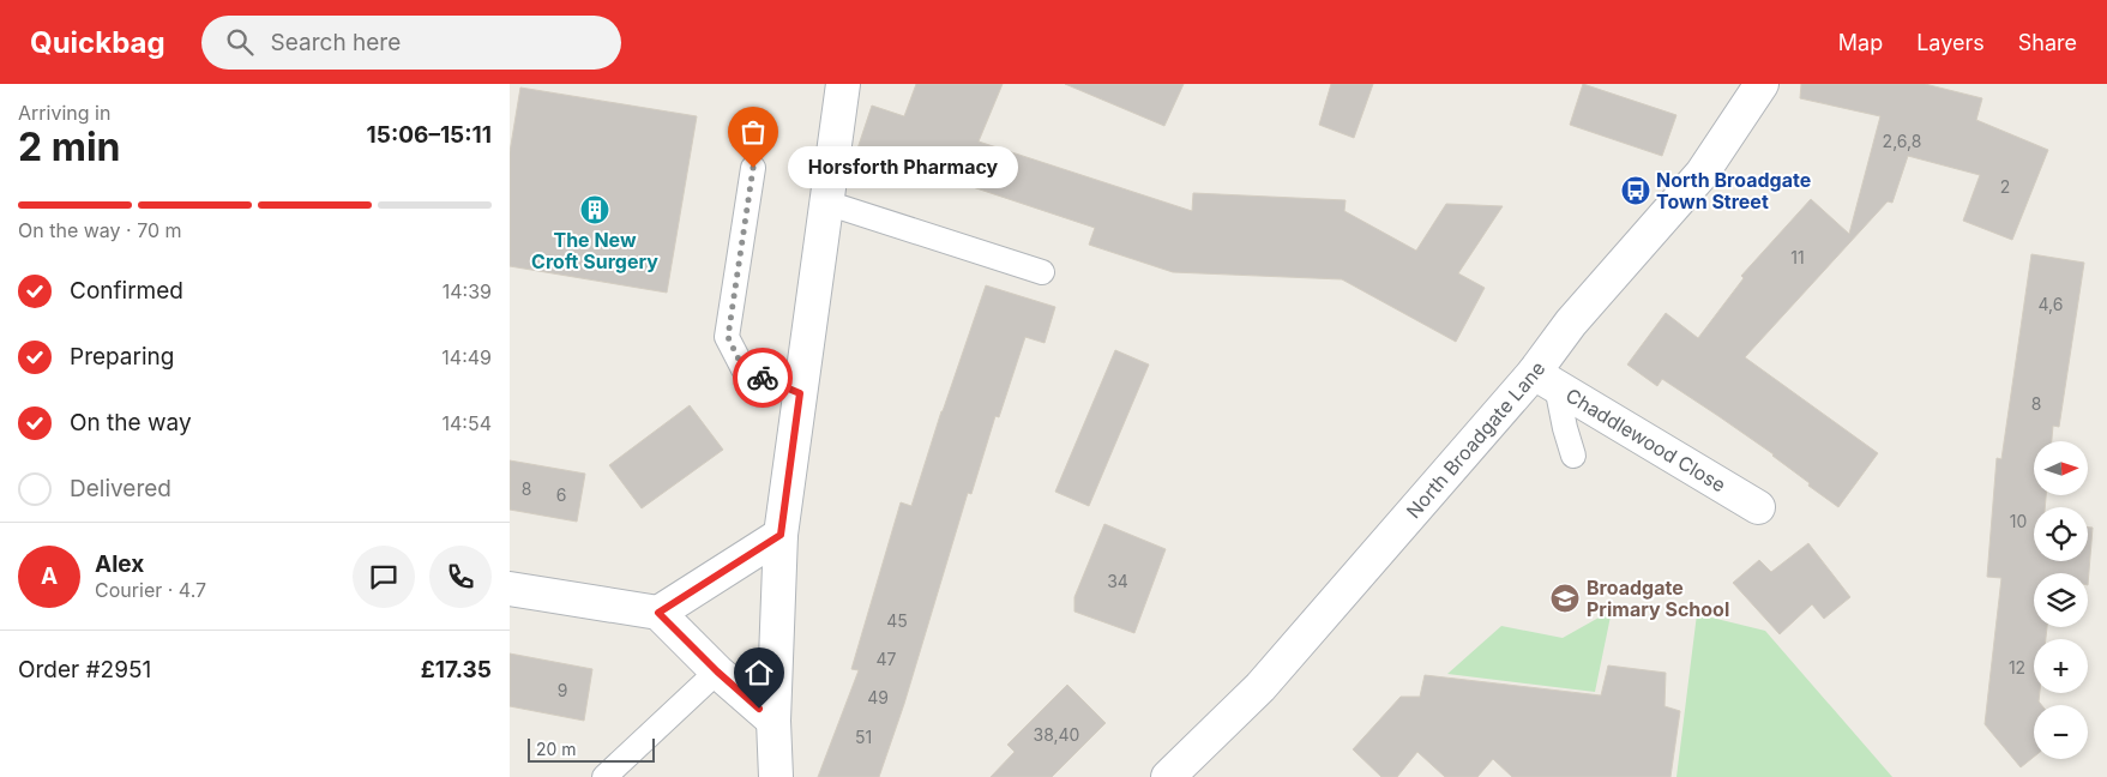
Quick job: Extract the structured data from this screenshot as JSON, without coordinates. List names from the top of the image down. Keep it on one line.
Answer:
{"streets":{"street":["North Broadgate Lane","Chaddlewood Close"]},"crossings":[["North Broadgate Lane","Chaddlewood Close"]],"places":{"other":["Horsforth Pharmacy"],"bus stop":["North Broadgate Town Street"],"building":["The New Croft Surgery"],"school or university":["Broadgate Primary School"]},"house_numbers":["2,6,8","2","11","4,6","8","8","6","10","34","45","47","12","9","49","38,40","51"],"scale_bar":"20 m","north":"right","page":{"header":"Quickbag","search":"Search here","nav":["Map","Layers","Share"],"heading":["2 min","Arriving in","15:06–15:11"],"panel":["Alex","Courier · 4.7","Order #2951","£17.35"],"bubble":"Horsforth Pharmacy","bar":"On the way · 70 m","list":[["Confirmed","14:39"],["Preparing","14:49"],["On the way","14:54"],"Delivered"],"map_buttons":["+","−"],"round":"A","scale":"20 m"}}
